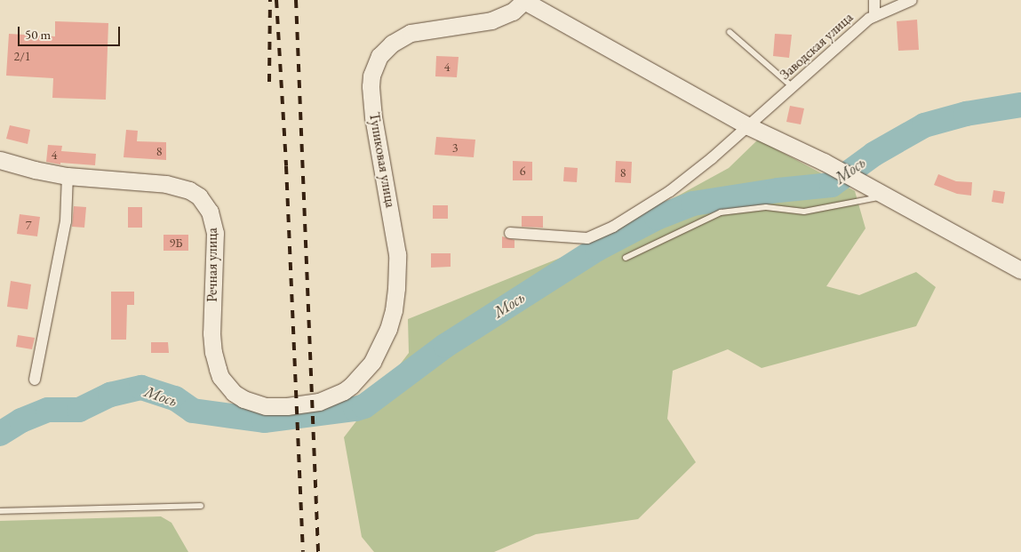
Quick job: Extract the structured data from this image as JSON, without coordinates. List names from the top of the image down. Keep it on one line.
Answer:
{"streets":{"street":["Заводская улица","Тупиковая улица","Речная улица"]},"crossings":[["Тупиковая улица","Речная улица"]],"water":["Мось"],"house_numbers":["2/1","4","3","8","4","6","8","7","9Б"],"scale_bar":"50 m"}
